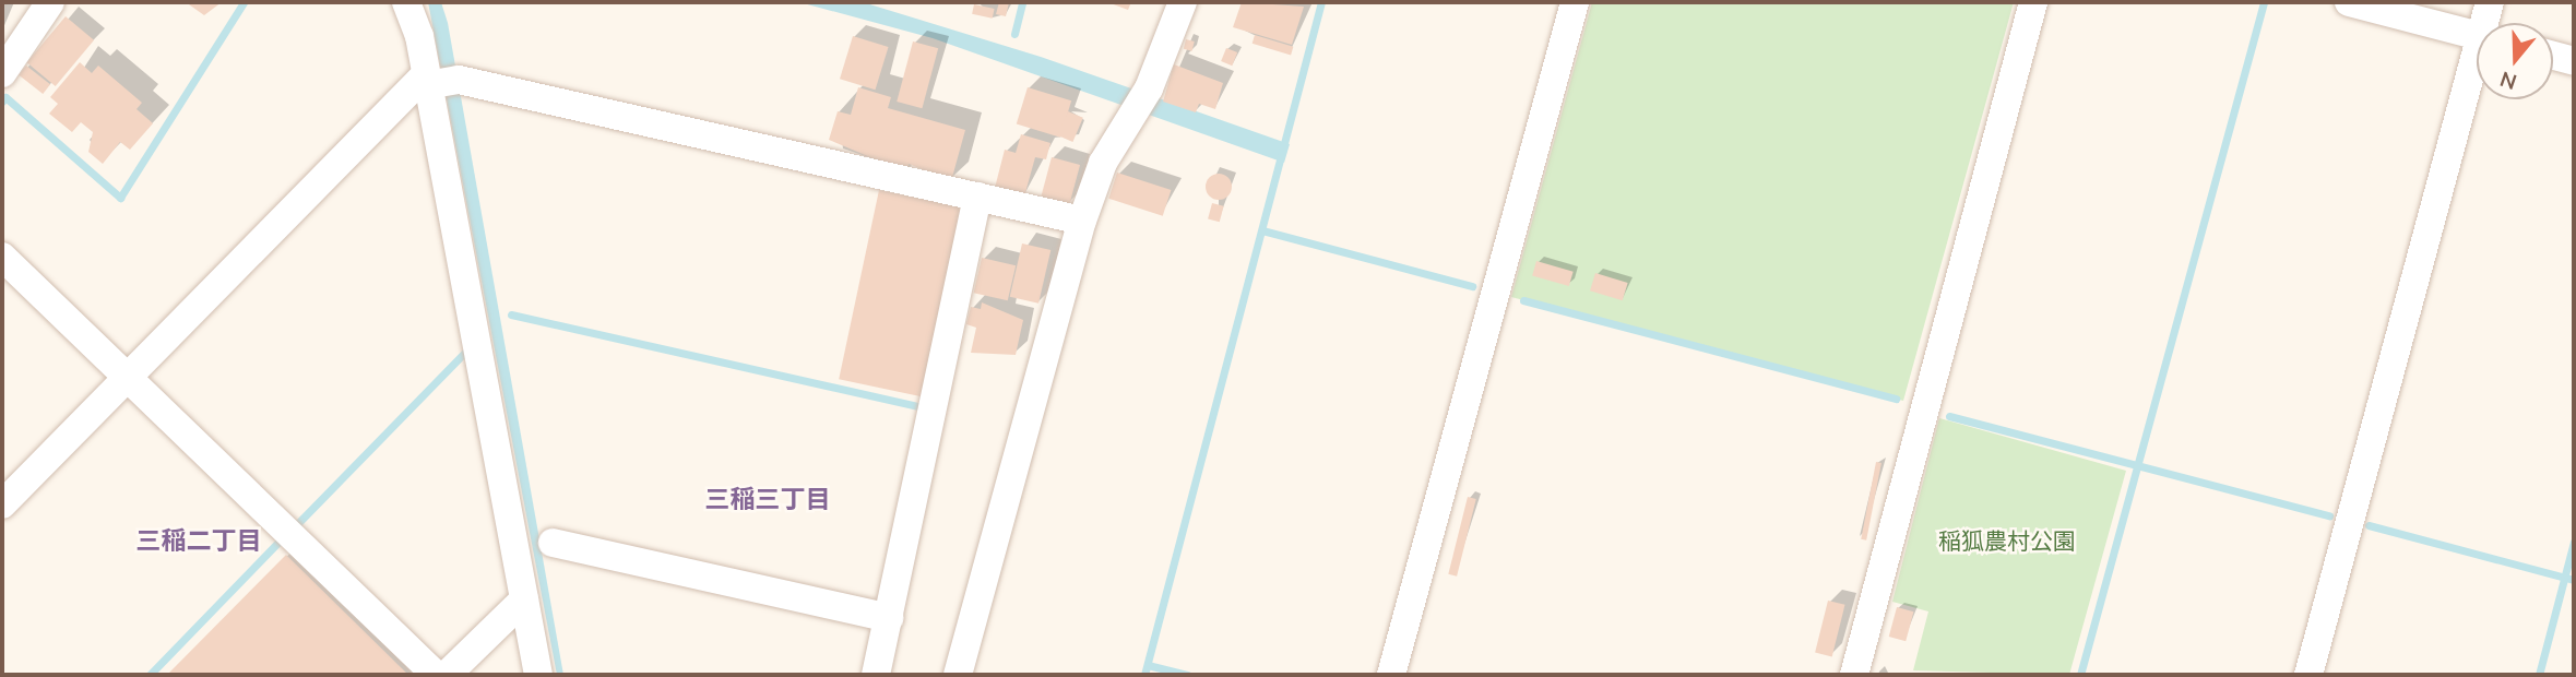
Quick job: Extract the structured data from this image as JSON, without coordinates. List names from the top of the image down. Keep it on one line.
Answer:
{"districts":["三稲三丁目","三稲二丁目"],"parks":["稲狐農村公園"],"north":"bottom"}
